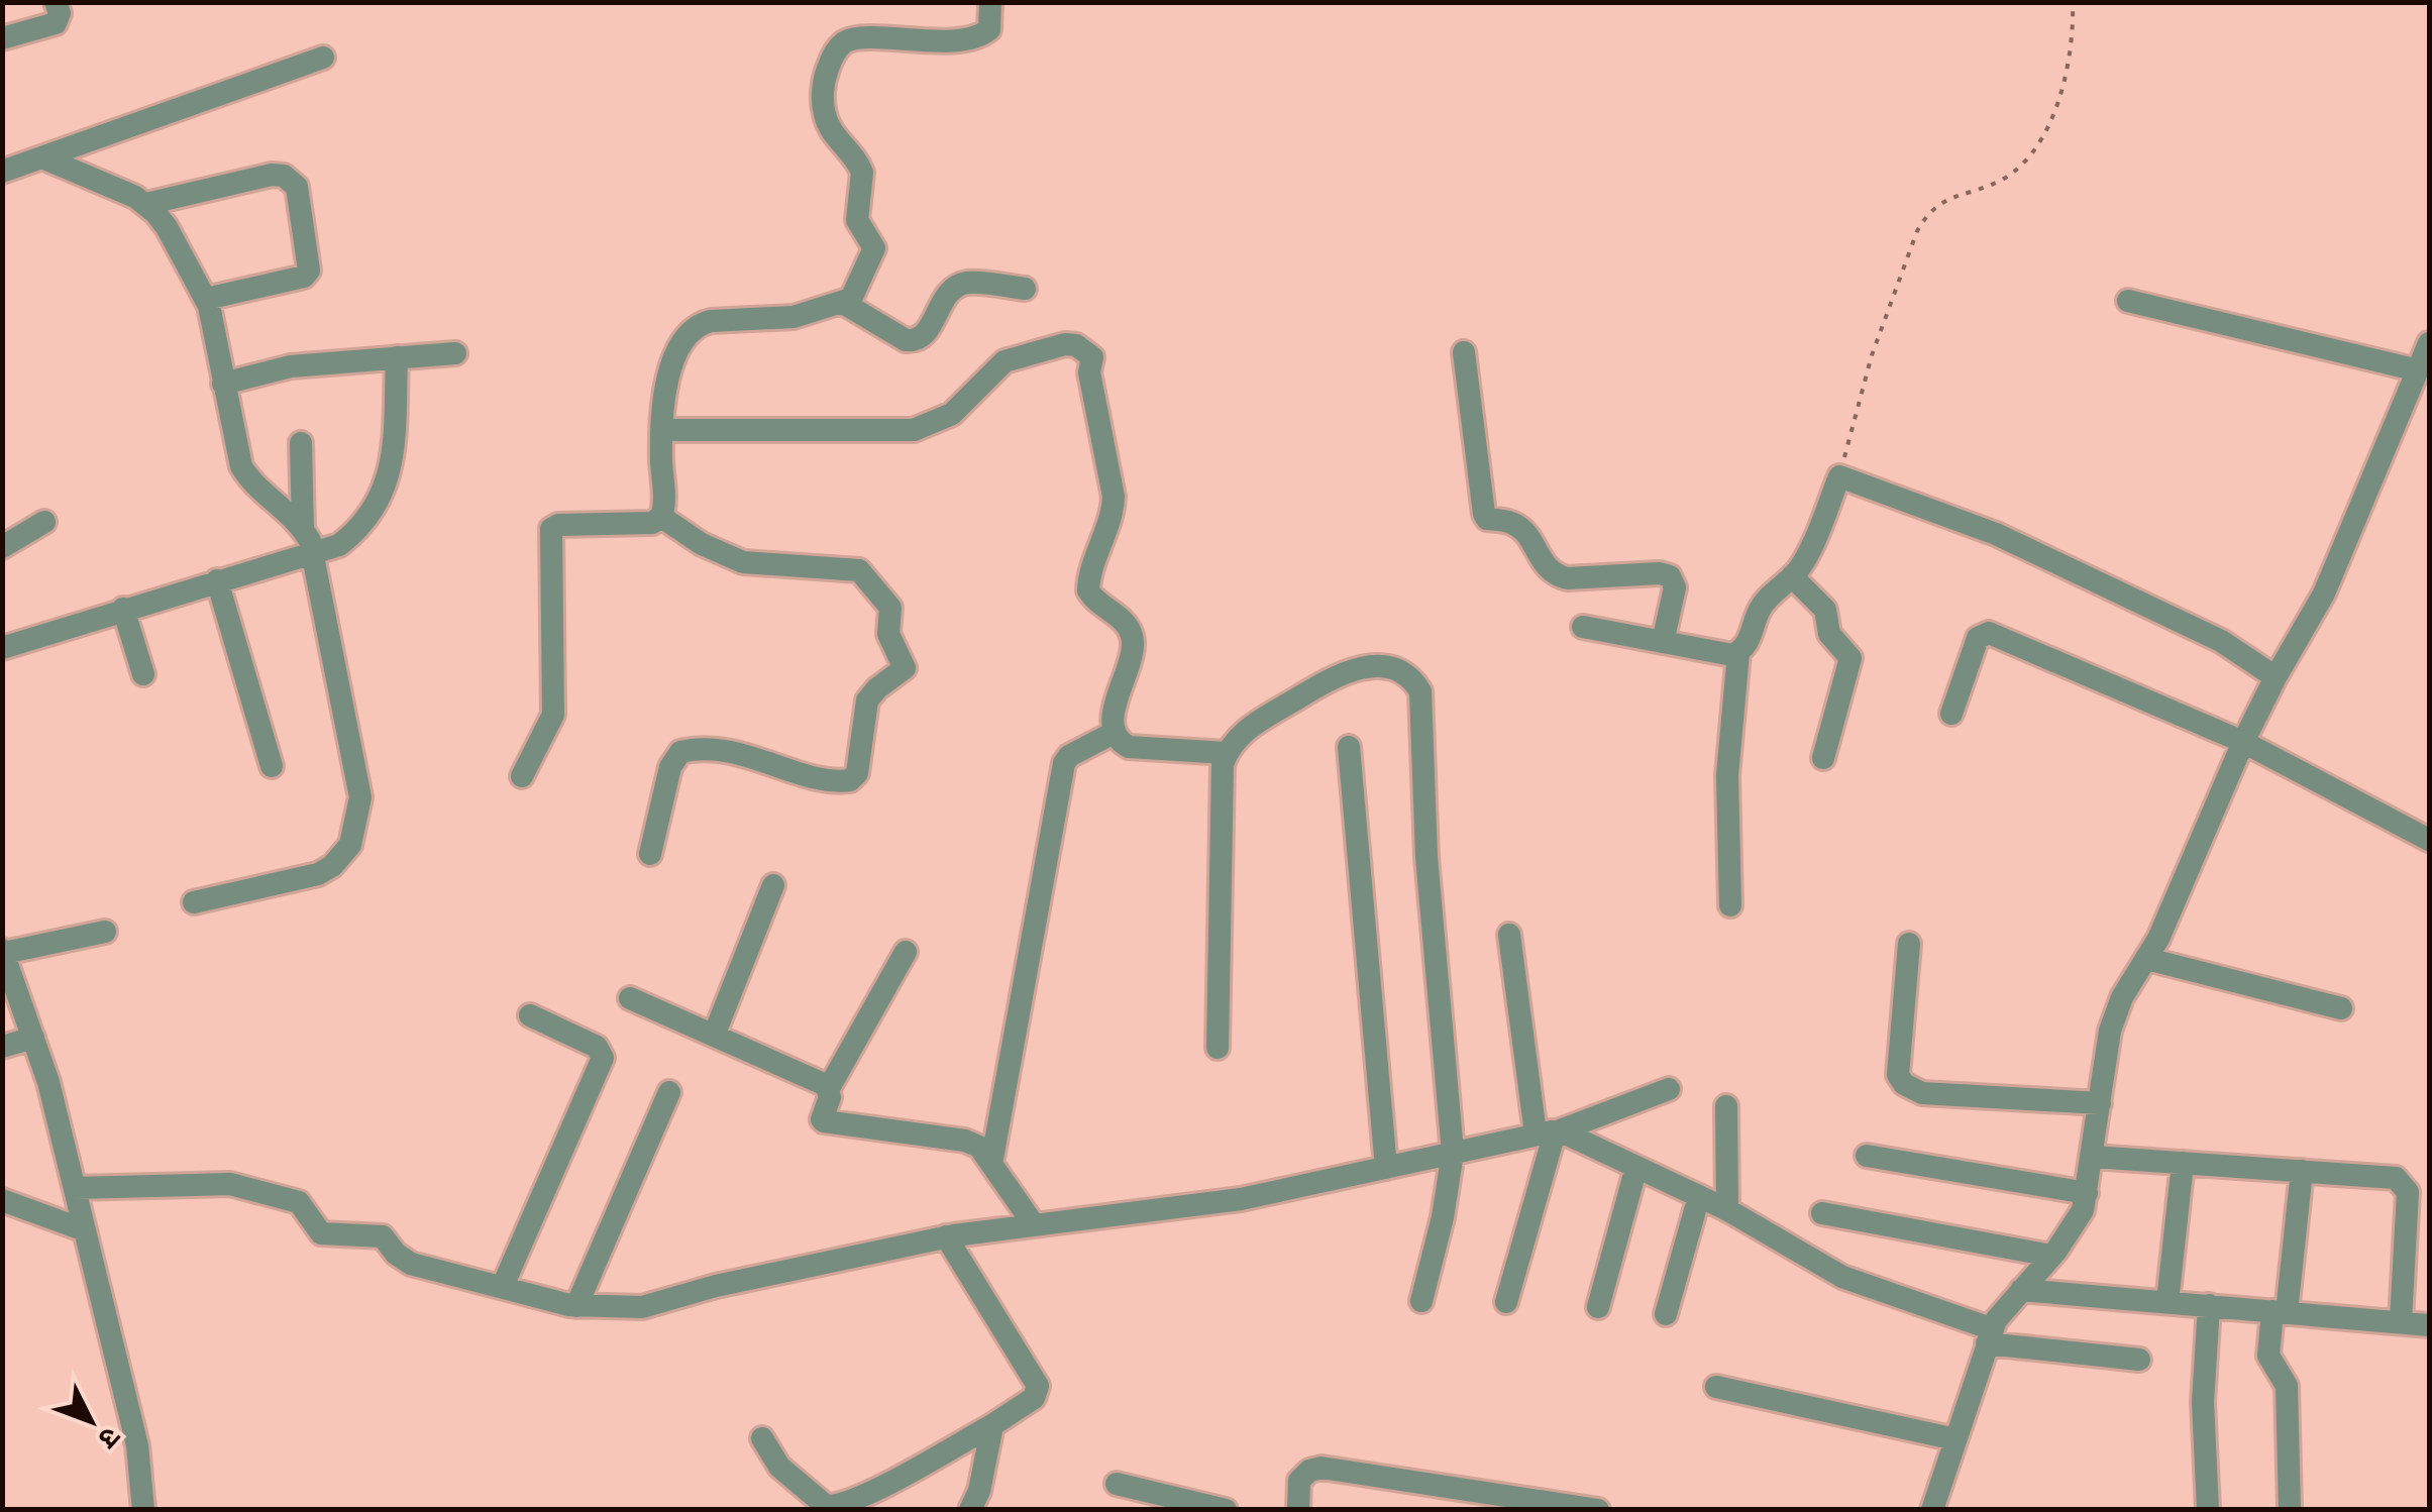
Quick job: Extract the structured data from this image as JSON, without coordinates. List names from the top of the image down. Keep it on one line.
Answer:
{"north":"bottom right"}
